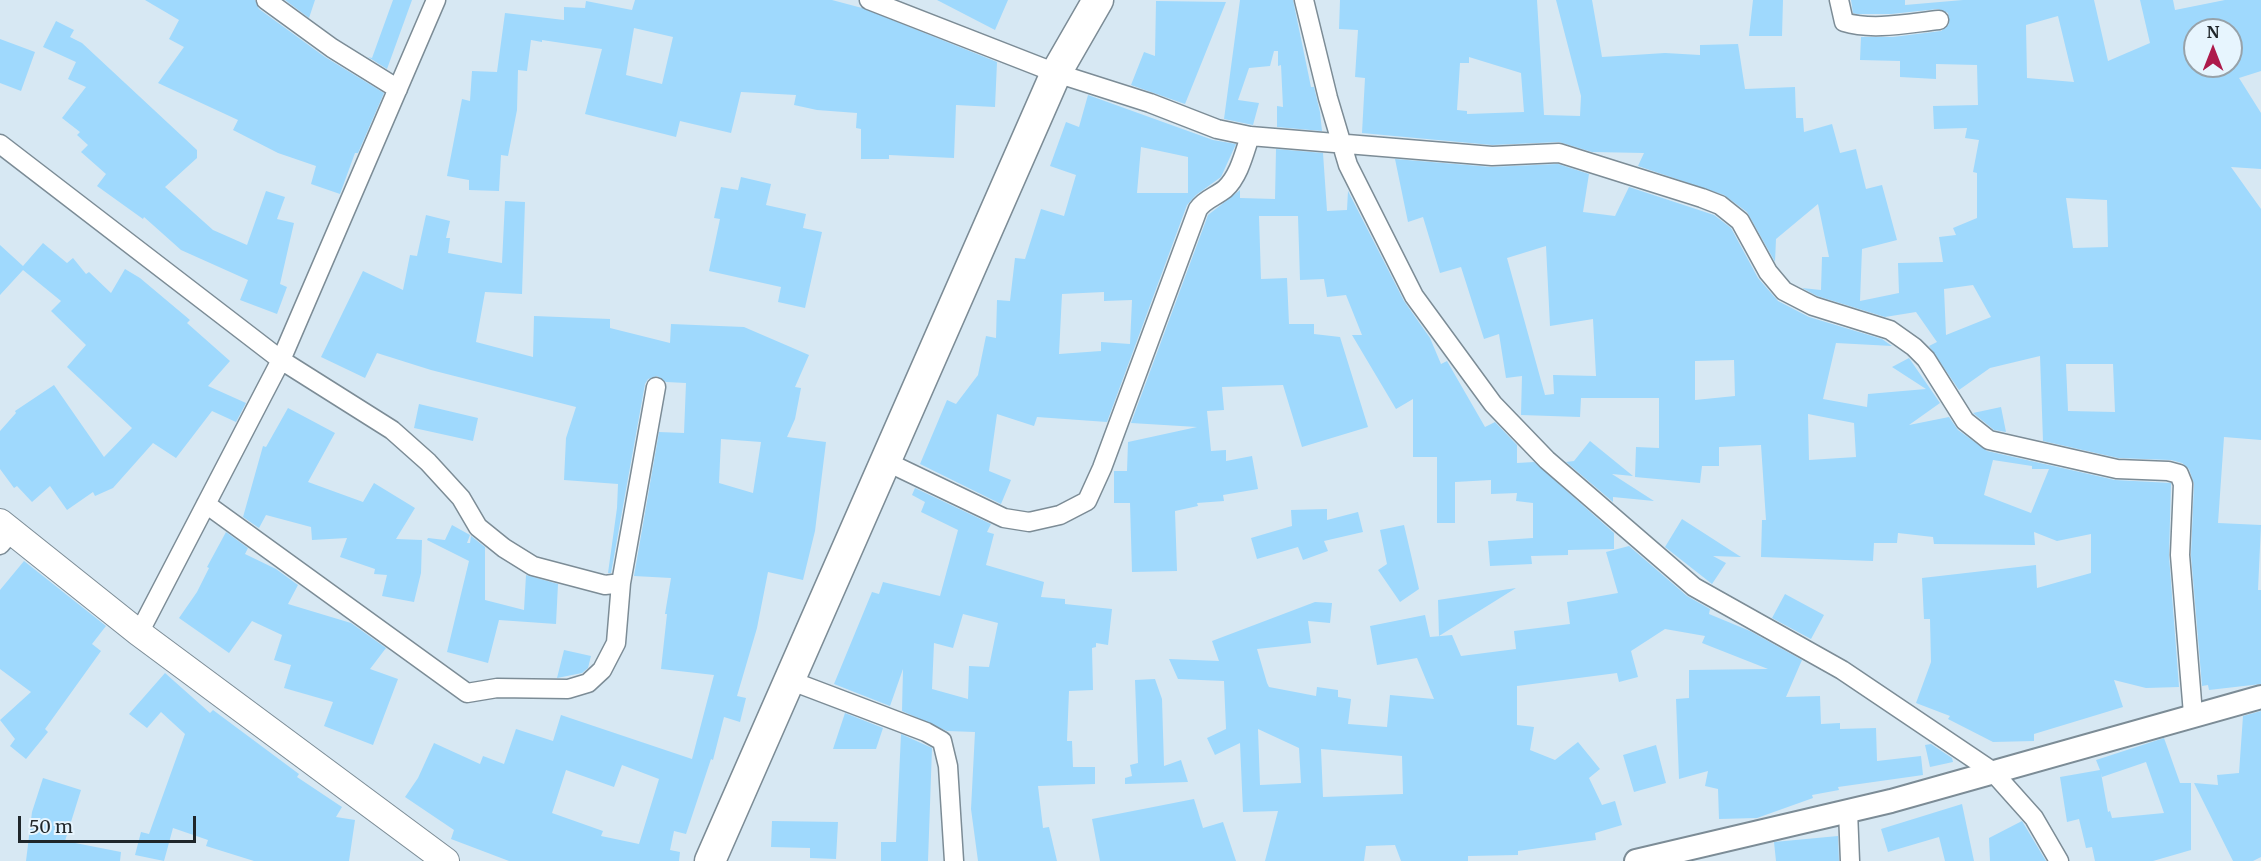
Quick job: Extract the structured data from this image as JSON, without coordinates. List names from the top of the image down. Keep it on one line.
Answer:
{"scale_bar":"50 m","north":"top"}
